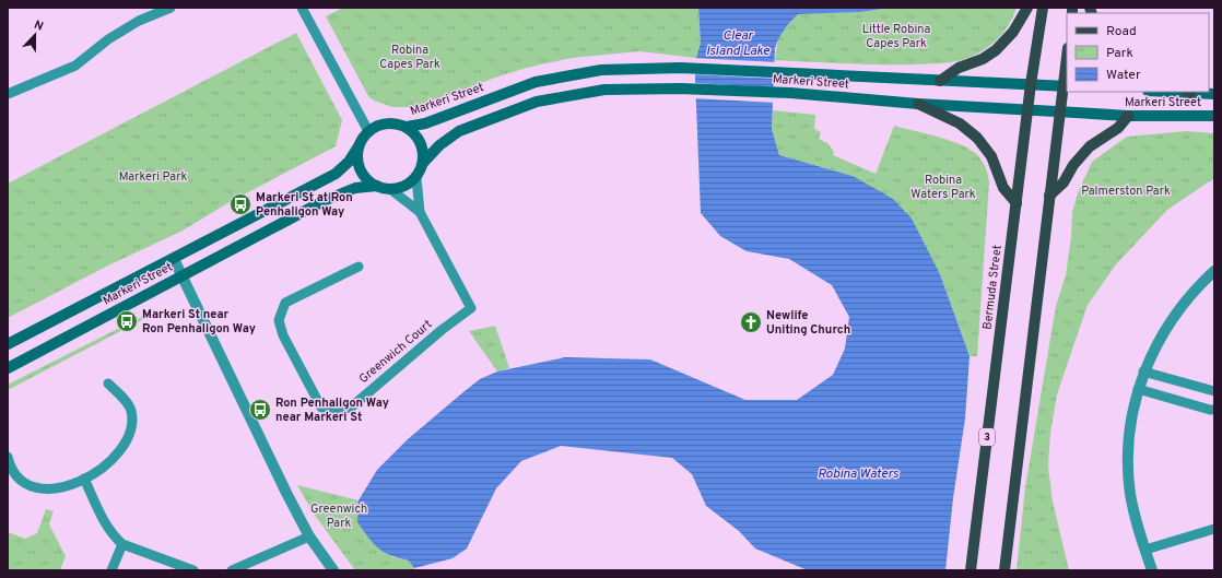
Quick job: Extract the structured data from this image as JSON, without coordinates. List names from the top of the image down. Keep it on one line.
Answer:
{"streets":{"main road":["Markeri Street","Bermuda Street","3"],"street":["Greenwich Court"]},"crossings":[["Markeri Street","Bermuda Street"],["Markeri Street","Greenwich Court"]],"water":["Clear Island Lake","Robina Waters"],"parks":["Little Robina Capes Park","Robina Capes Park","Markeri Park","Robina Waters Park","Palmerston Park","Greenwich Park"],"places":{"bus stop":["Markeri St at Ron Penhaligon Way","Markeri St near Ron Penhaligon Way","Ron Penhaligon Way near Markeri St"],"church":["Newlife Uniting Church"]},"legend":["Road","Park","Water"],"north":"top"}
